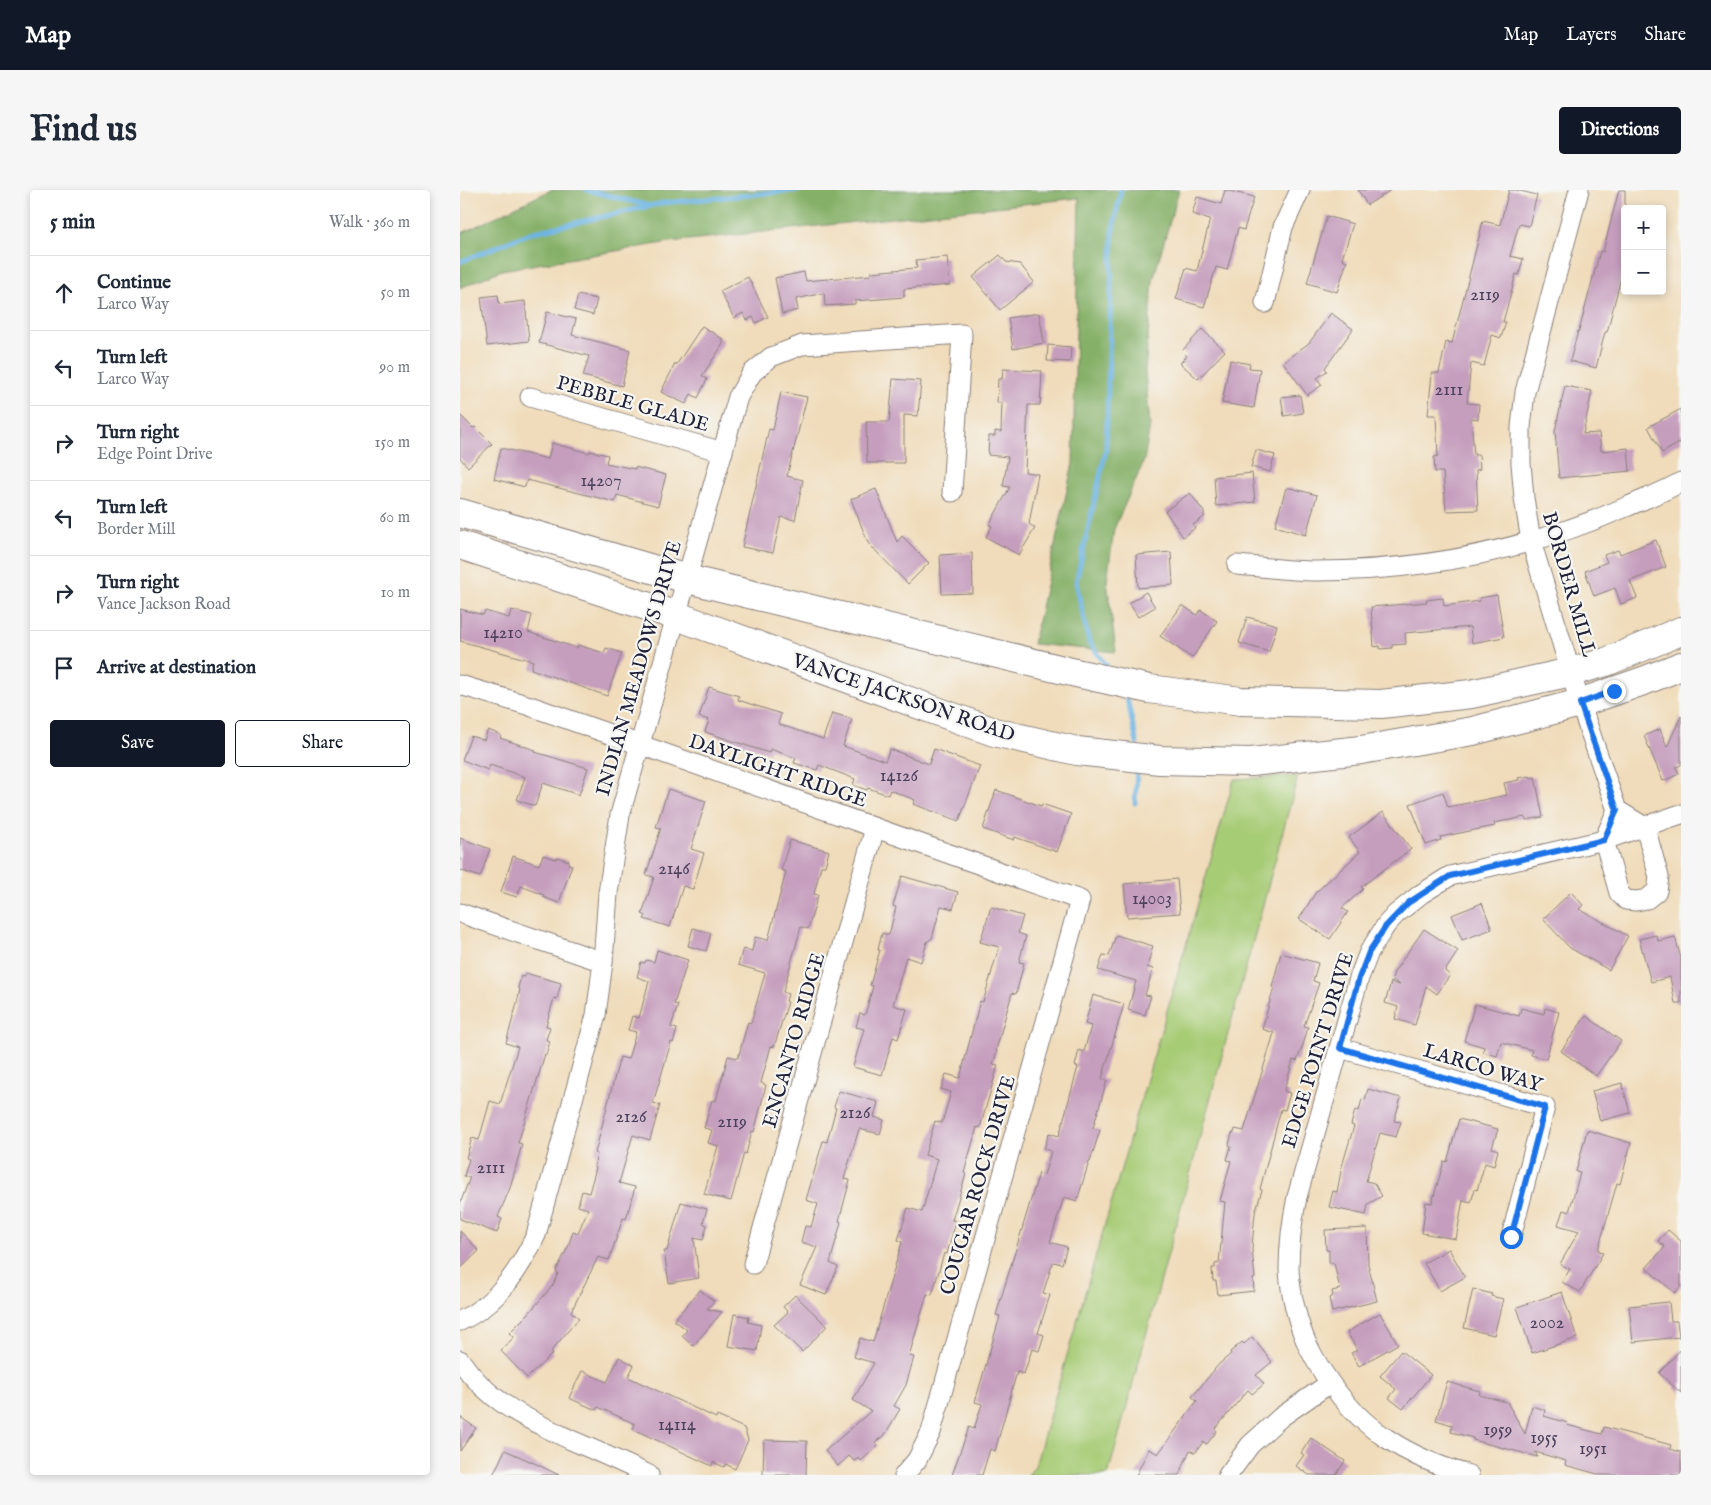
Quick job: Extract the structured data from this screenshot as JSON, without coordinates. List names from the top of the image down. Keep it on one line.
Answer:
{"streets":{"main road":["VANCE JACKSON ROAD"],"street":["PEBBLE GLADE","BORDER MILL","INDIAN MEADOWS DRIVE","DAYLIGHT RIDGE","ENCANTO RIDGE","EDGE POINT DRIVE","LARCO WAY","COUGAR ROCK DRIVE"]},"crossings":[["PEBBLE GLADE","INDIAN MEADOWS DRIVE"],["BORDER MILL","VANCE JACKSON ROAD"],["INDIAN MEADOWS DRIVE","VANCE JACKSON ROAD"],["INDIAN MEADOWS DRIVE","DAYLIGHT RIDGE"],["DAYLIGHT RIDGE","ENCANTO RIDGE"],["DAYLIGHT RIDGE","COUGAR ROCK DRIVE"],["EDGE POINT DRIVE","LARCO WAY"]],"house_numbers":["2119","2111","14207","14210","14126","2146","14003","2126","2126","2119","2111","2002","14114","1959","1955","1951"],"page":{"header":"Map","nav":["Map","Layers","Share"],"buttons":["Directions",["Save","Share"]],"title":"Find us","heading":["5 min","Walk · 360 m"],"map_buttons":["+","−"],"list":[["Continue","Larco Way","50 m"],["Turn left","Larco Way","90 m"],["Turn right","Edge Point Drive","150 m"],["Turn left","Border Mill","60 m"],["Turn right","Vance Jackson Road","10 m"],"Arrive at destination"]}}
